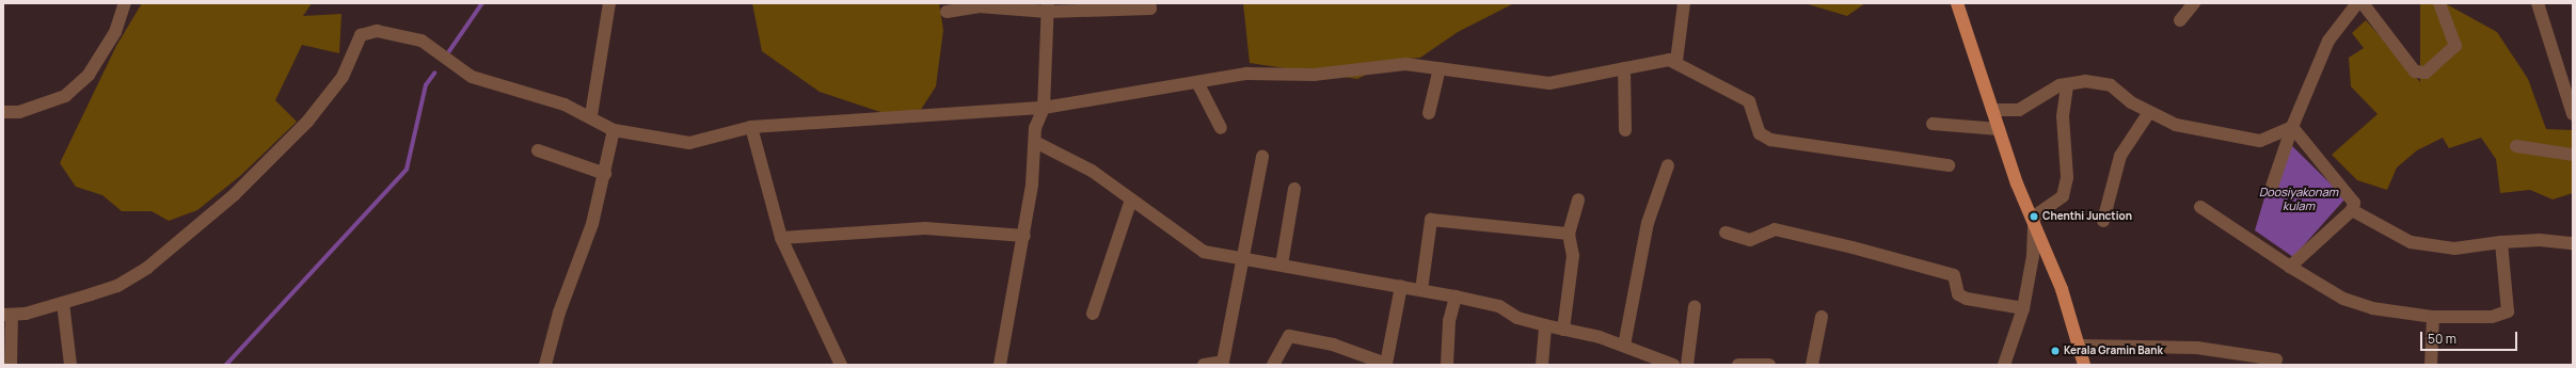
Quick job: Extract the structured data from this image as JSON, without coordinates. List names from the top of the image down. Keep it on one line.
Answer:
{"water":["Doosiyakonam kulam"],"places":["Chenthi Junction","Kerala Gramin Bank"],"scale_bar":"50 m"}
